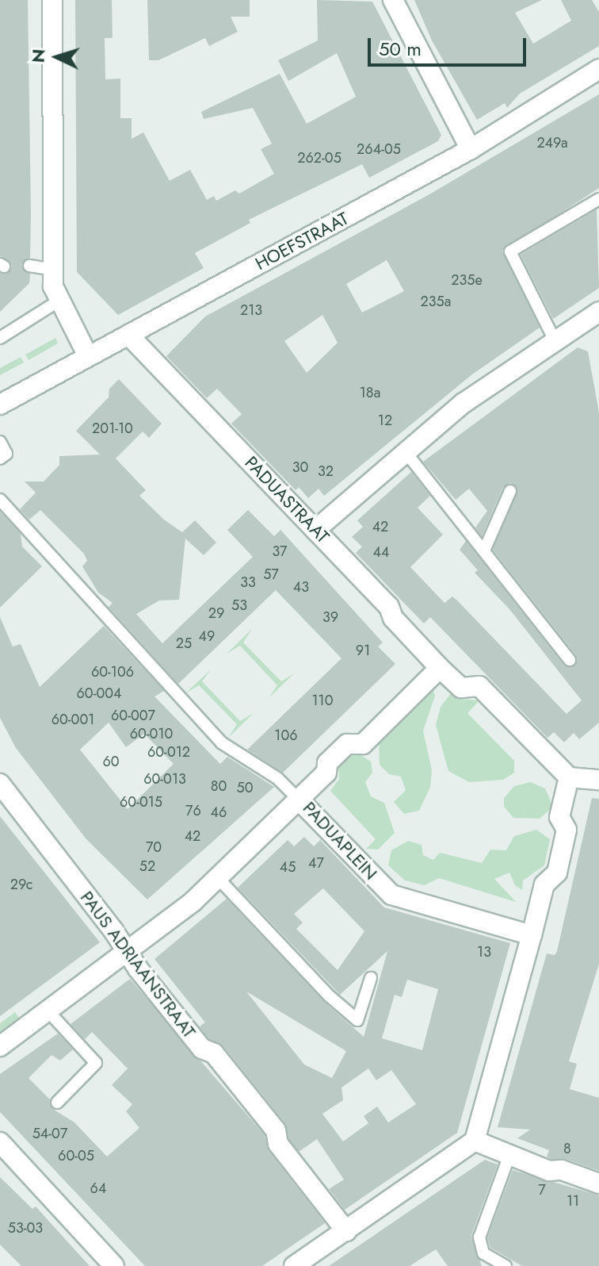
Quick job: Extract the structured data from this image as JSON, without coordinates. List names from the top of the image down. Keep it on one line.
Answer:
{"streets":{"street":["HOEFSTRAAT","PADUASTRAAT","PADUAPLEIN","PAUS ADRIAANSTRAAT"]},"crossings":[["HOEFSTRAAT","PADUASTRAAT"],["PADUASTRAAT","PADUAPLEIN"]],"house_numbers":["249a","264-05","262-05","235e","235a","213","18a","12","201-10","30","32","42","37","44","57","33","43","53","29","39","49","25","91","60-106","60-004","110","60-007","60-001","60-010","106","60-012","60","60-013","80","50","60-015","76","46","42","70","47","52","45","29c","13","54-07","8","60-05","64","7","11","53-03"],"scale_bar":"50 m","north":"left"}
